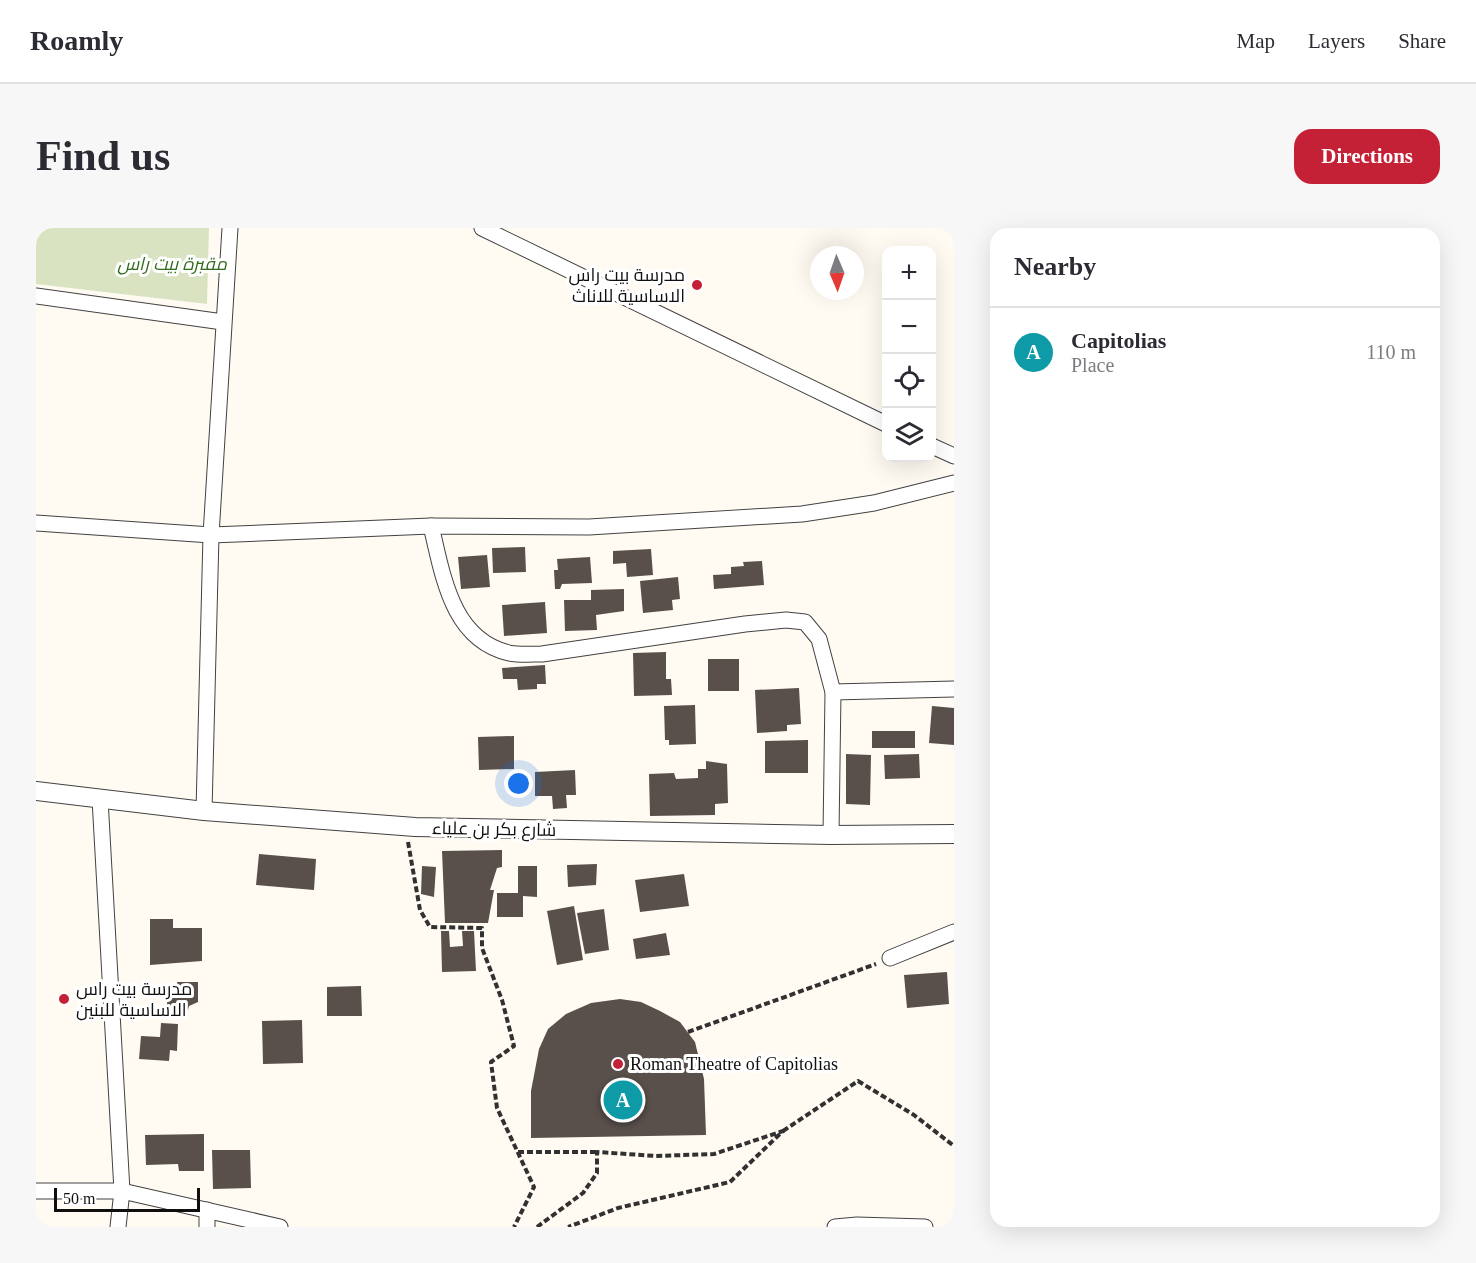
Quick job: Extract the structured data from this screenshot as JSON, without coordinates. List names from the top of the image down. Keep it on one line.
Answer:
{"streets":{"street":["شارع بكر بن علياء"]},"parks":["مقبرة بيت راس"],"places":["مدرسة بيت راس الاساسية للاناث","مدرسة بيت راس الاساسية للبنين","Roman Theatre of Capitolias"],"scale_bar":"50 m","north":"bottom","page":{"header":"Roamly","nav":["Map","Layers","Share"],"buttons":"Directions","title":"Find us","heading":"Nearby","map_buttons":["+","−"],"list":[{"mark":"A","name":"Capitolias","note":"Place","value":"110 m"}],"pins":"A","scale":"50 m"}}
